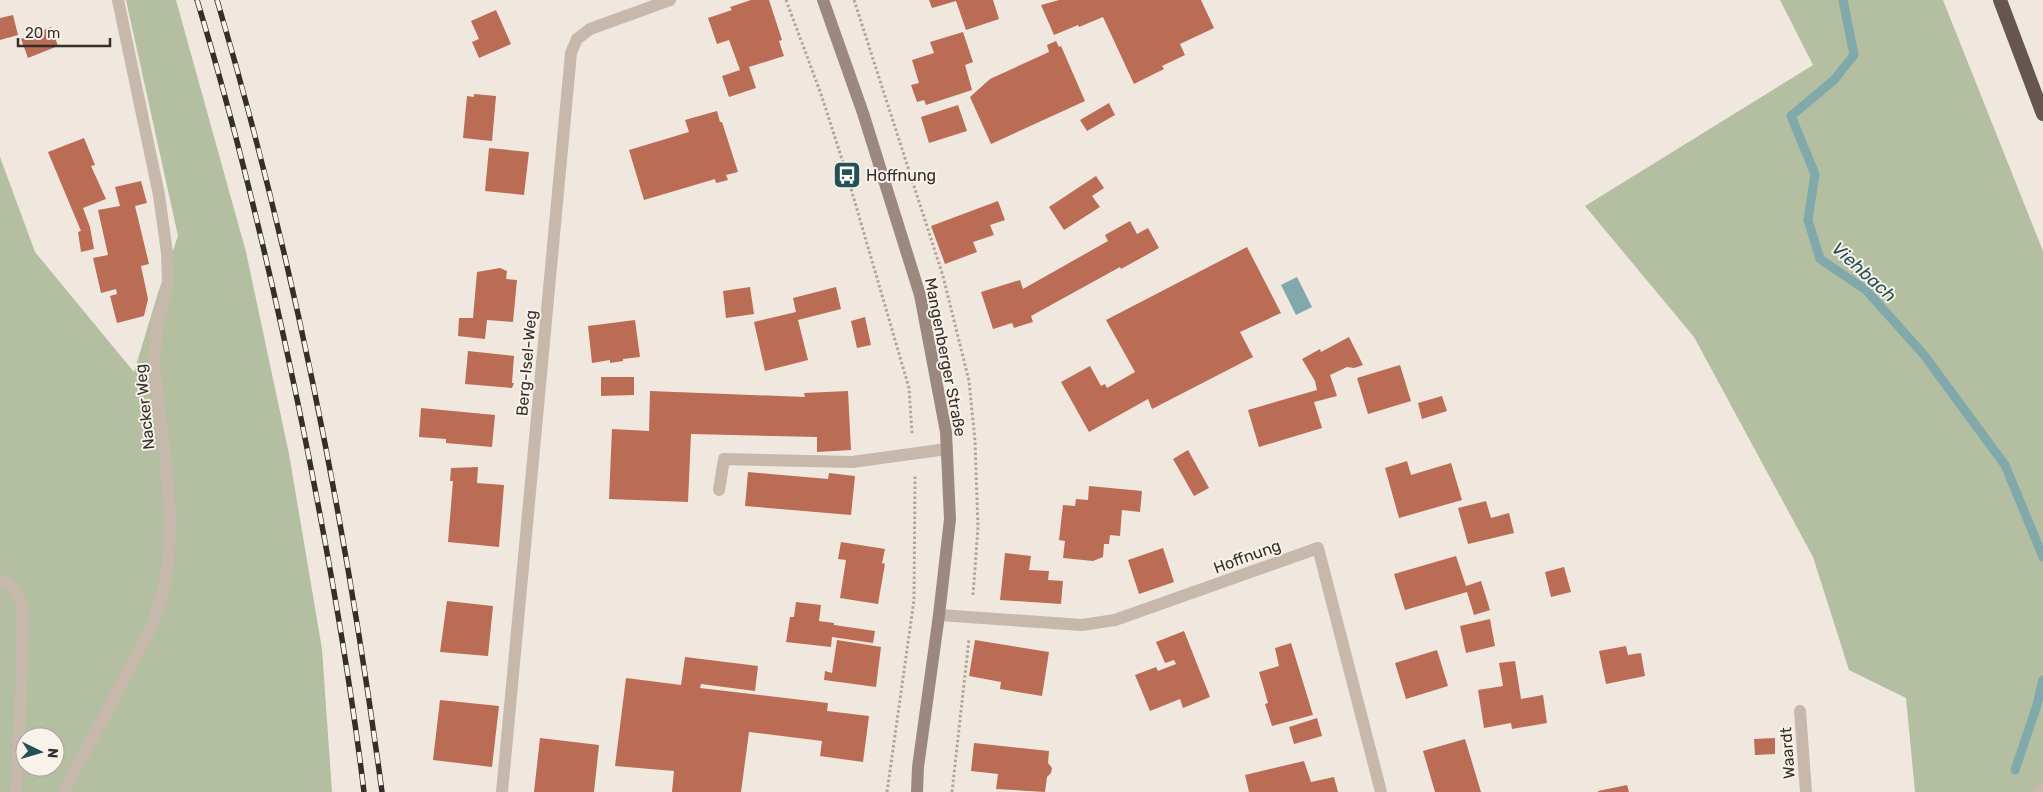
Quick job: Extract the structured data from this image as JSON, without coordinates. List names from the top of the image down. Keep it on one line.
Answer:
{"streets":{"main road":["Mangenberger Straße"],"street":["Berg-Isel-Weg","Nacker Weg","Hoffnung","Waardt"]},"crossings":[["Mangenberger Straße","Hoffnung"]],"water":["Viehbach"],"places":{"bus stop":["Hoffnung"]},"scale_bar":"20 m","north":"right"}
